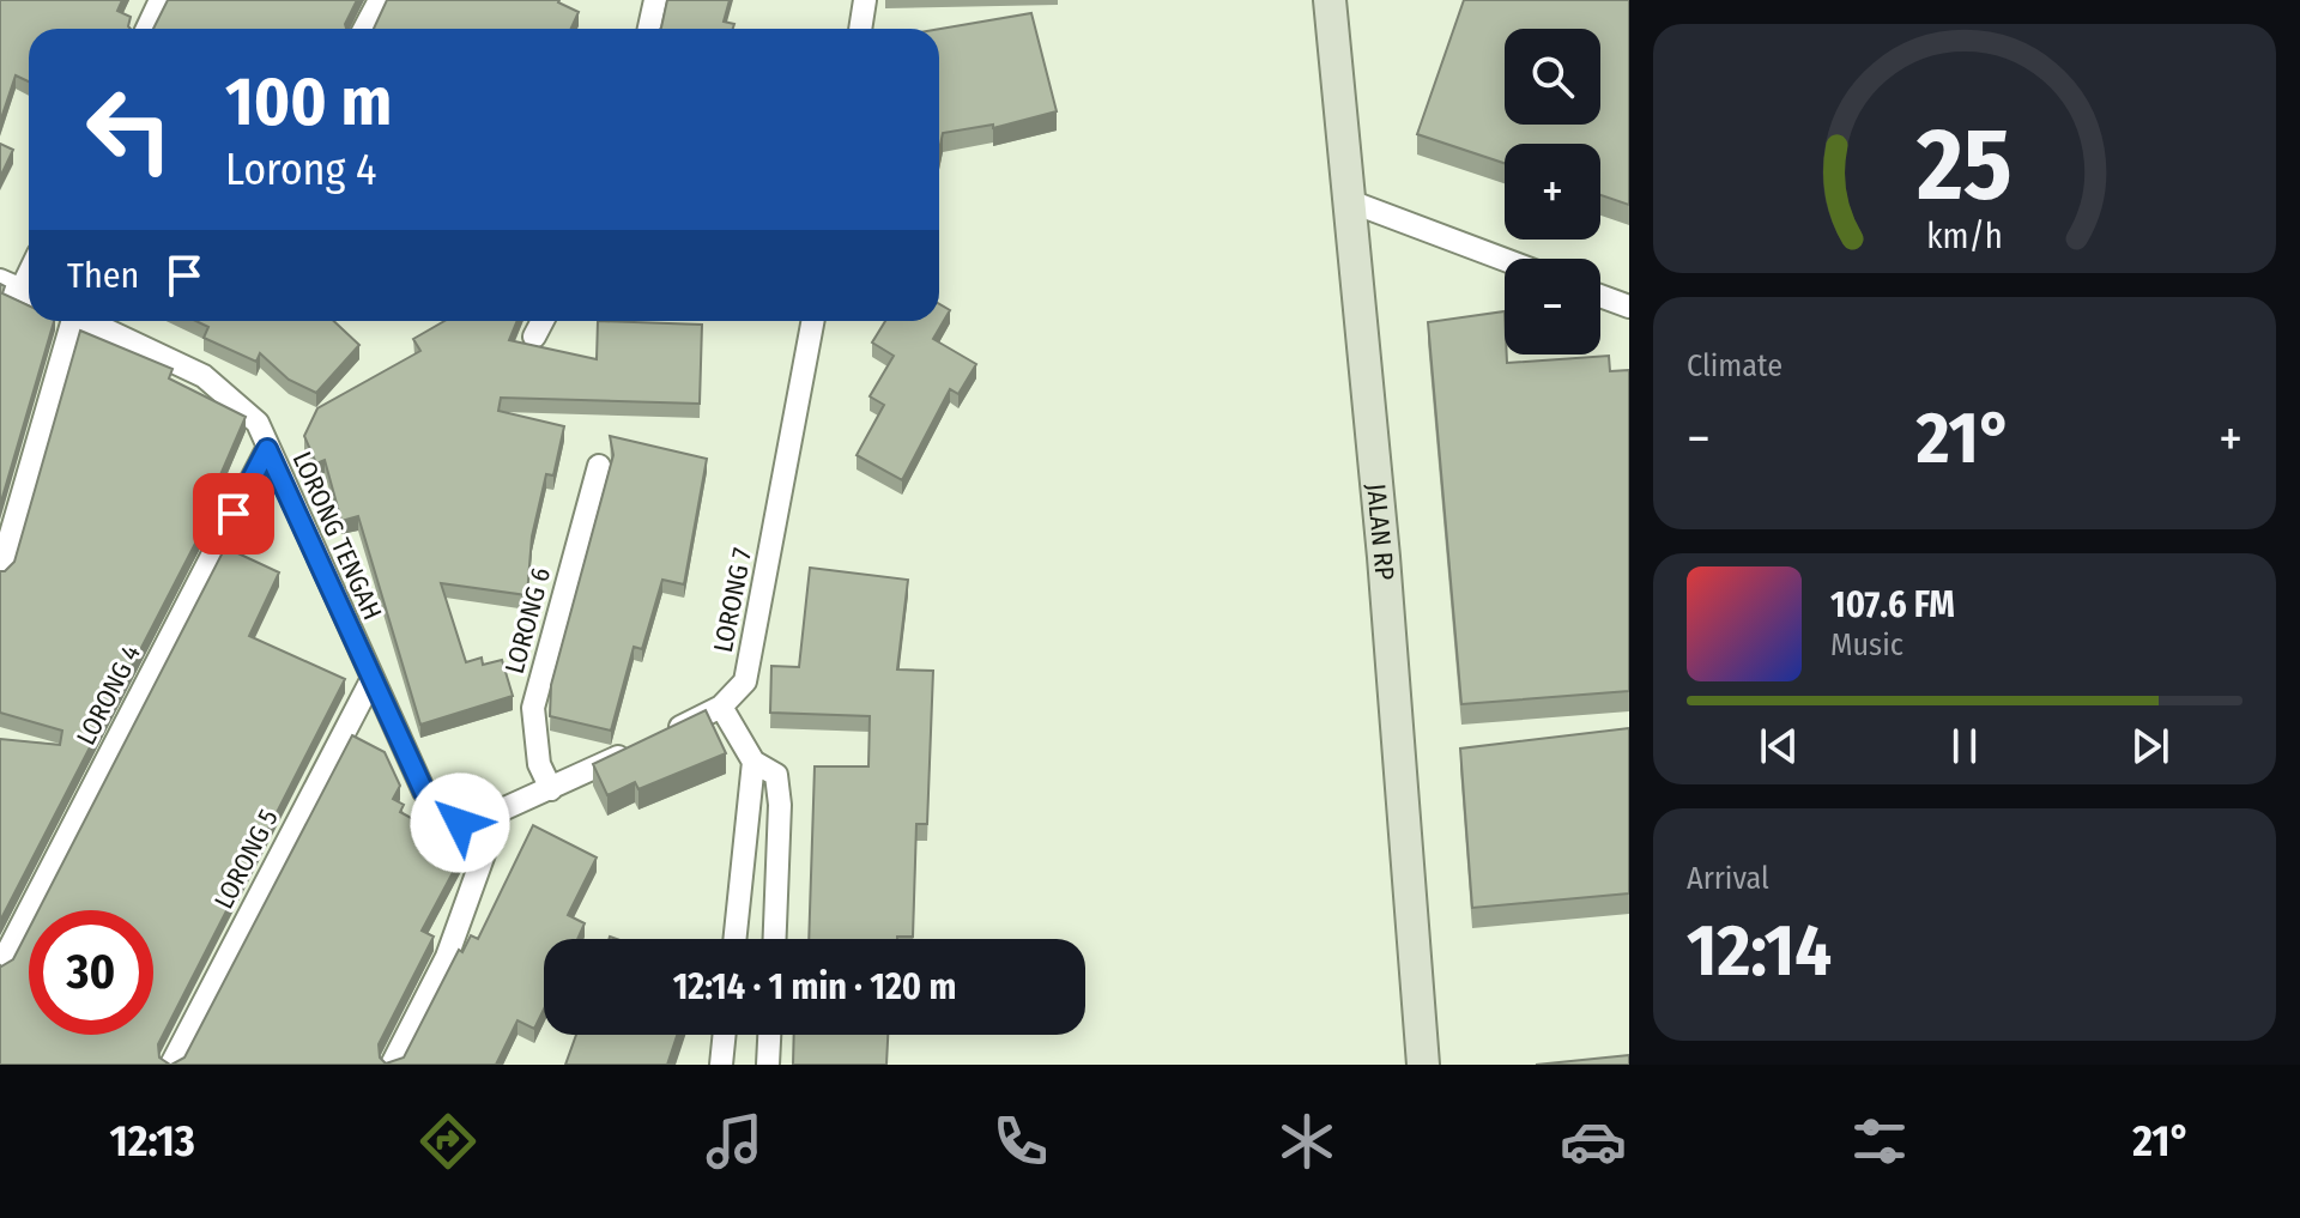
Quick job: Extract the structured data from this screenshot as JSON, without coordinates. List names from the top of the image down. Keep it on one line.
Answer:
{"streets":{"street":["JALAN RP","LORONG TENGAH","LORONG 7","LORONG 6","LORONG 4","LORONG 5"]},"crossings":[["LORONG TENGAH","LORONG 7"],["LORONG TENGAH","LORONG 4"],["LORONG TENGAH","LORONG 5"],["LORONG 7","LORONG 6"]],"page":{"map_buttons":["+","−"],"turn":["100 m","Lorong 4"],"then":"Then","tile":["Climate",["Arrival","12:14"]],"heat":["−","21°","+"],"song":["107.6 FM","Music"],"limit":"30","trip":"12:14 · 1 min · 120 m","tabs":["12:13","21°"],"gauge":["25","km/h"]}}
